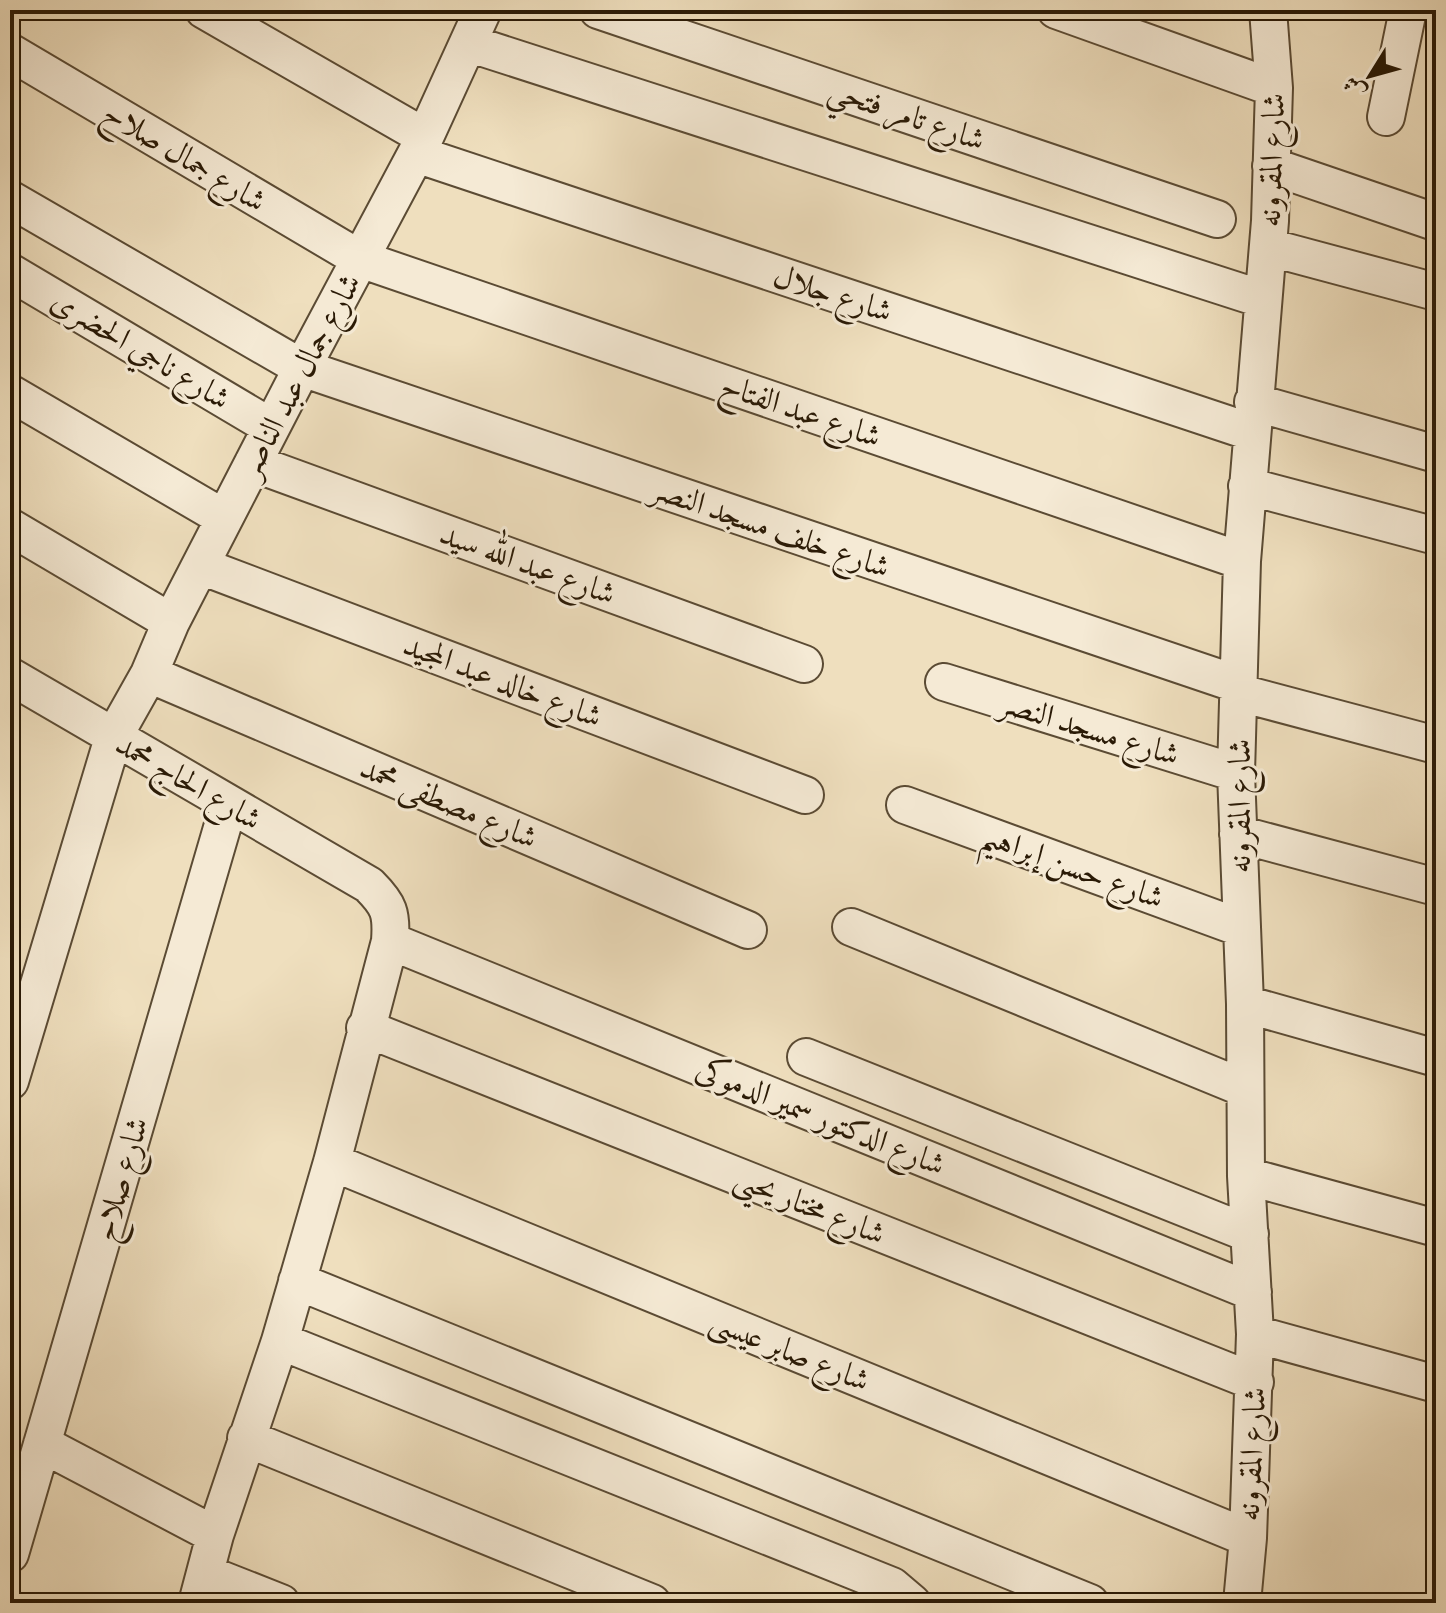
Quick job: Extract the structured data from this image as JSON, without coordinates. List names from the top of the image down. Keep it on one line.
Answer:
{"streets":{"street":["شارع تامر فتحي","شارع جمال صلاح","شارع المقرونه","شارع جلال","شارع ناجي الحضرى","شارع جمال عبد الناصر","شارع عبد الفتاح","شارع خلف مسجد النصر","شارع عبد الله سيد","شارع خالد عبد المجيد","شارع مسجد النصر","شارع الحاج محمد","شارع مصطفى محمد","شارع حسن إبراهيم","شارع الدكتور سمير الدموكى","شارع صلاح","شارع مختار يحيى","شارع صابر عيسى"]},"crossings":[["شارع جمال صلاح","شارع جمال عبد الناصر"],["شارع جمال صلاح","شارع عبد الفتاح"],["شارع المقرونه","شارع جلال"],["شارع المقرونه","شارع عبد الفتاح"],["شارع المقرونه","شارع خلف مسجد النصر"],["شارع المقرونه","شارع مسجد النصر"],["شارع المقرونه","شارع حسن إبراهيم"],["شارع المقرونه","شارع الدكتور سمير الدموكى"],["شارع المقرونه","شارع مختار يحيى"],["شارع المقرونه","شارع صابر عيسى"],["شارع جلال","شارع جمال عبد الناصر"],["شارع ناجي الحضرى","شارع جمال عبد الناصر"],["شارع جمال عبد الناصر","شارع عبد الفتاح"],["شارع جمال عبد الناصر","شارع خلف مسجد النصر"],["شارع جمال عبد الناصر","شارع عبد الله سيد"],["شارع جمال عبد الناصر","شارع خالد عبد المجيد"],["شارع جمال عبد الناصر","شارع الحاج محمد"],["شارع جمال عبد الناصر","شارع مصطفى محمد"],["شارع الحاج محمد","شارع الدكتور سمير الدموكى"],["شارع الحاج محمد","شارع صلاح"]],"north":"bottom left"}
